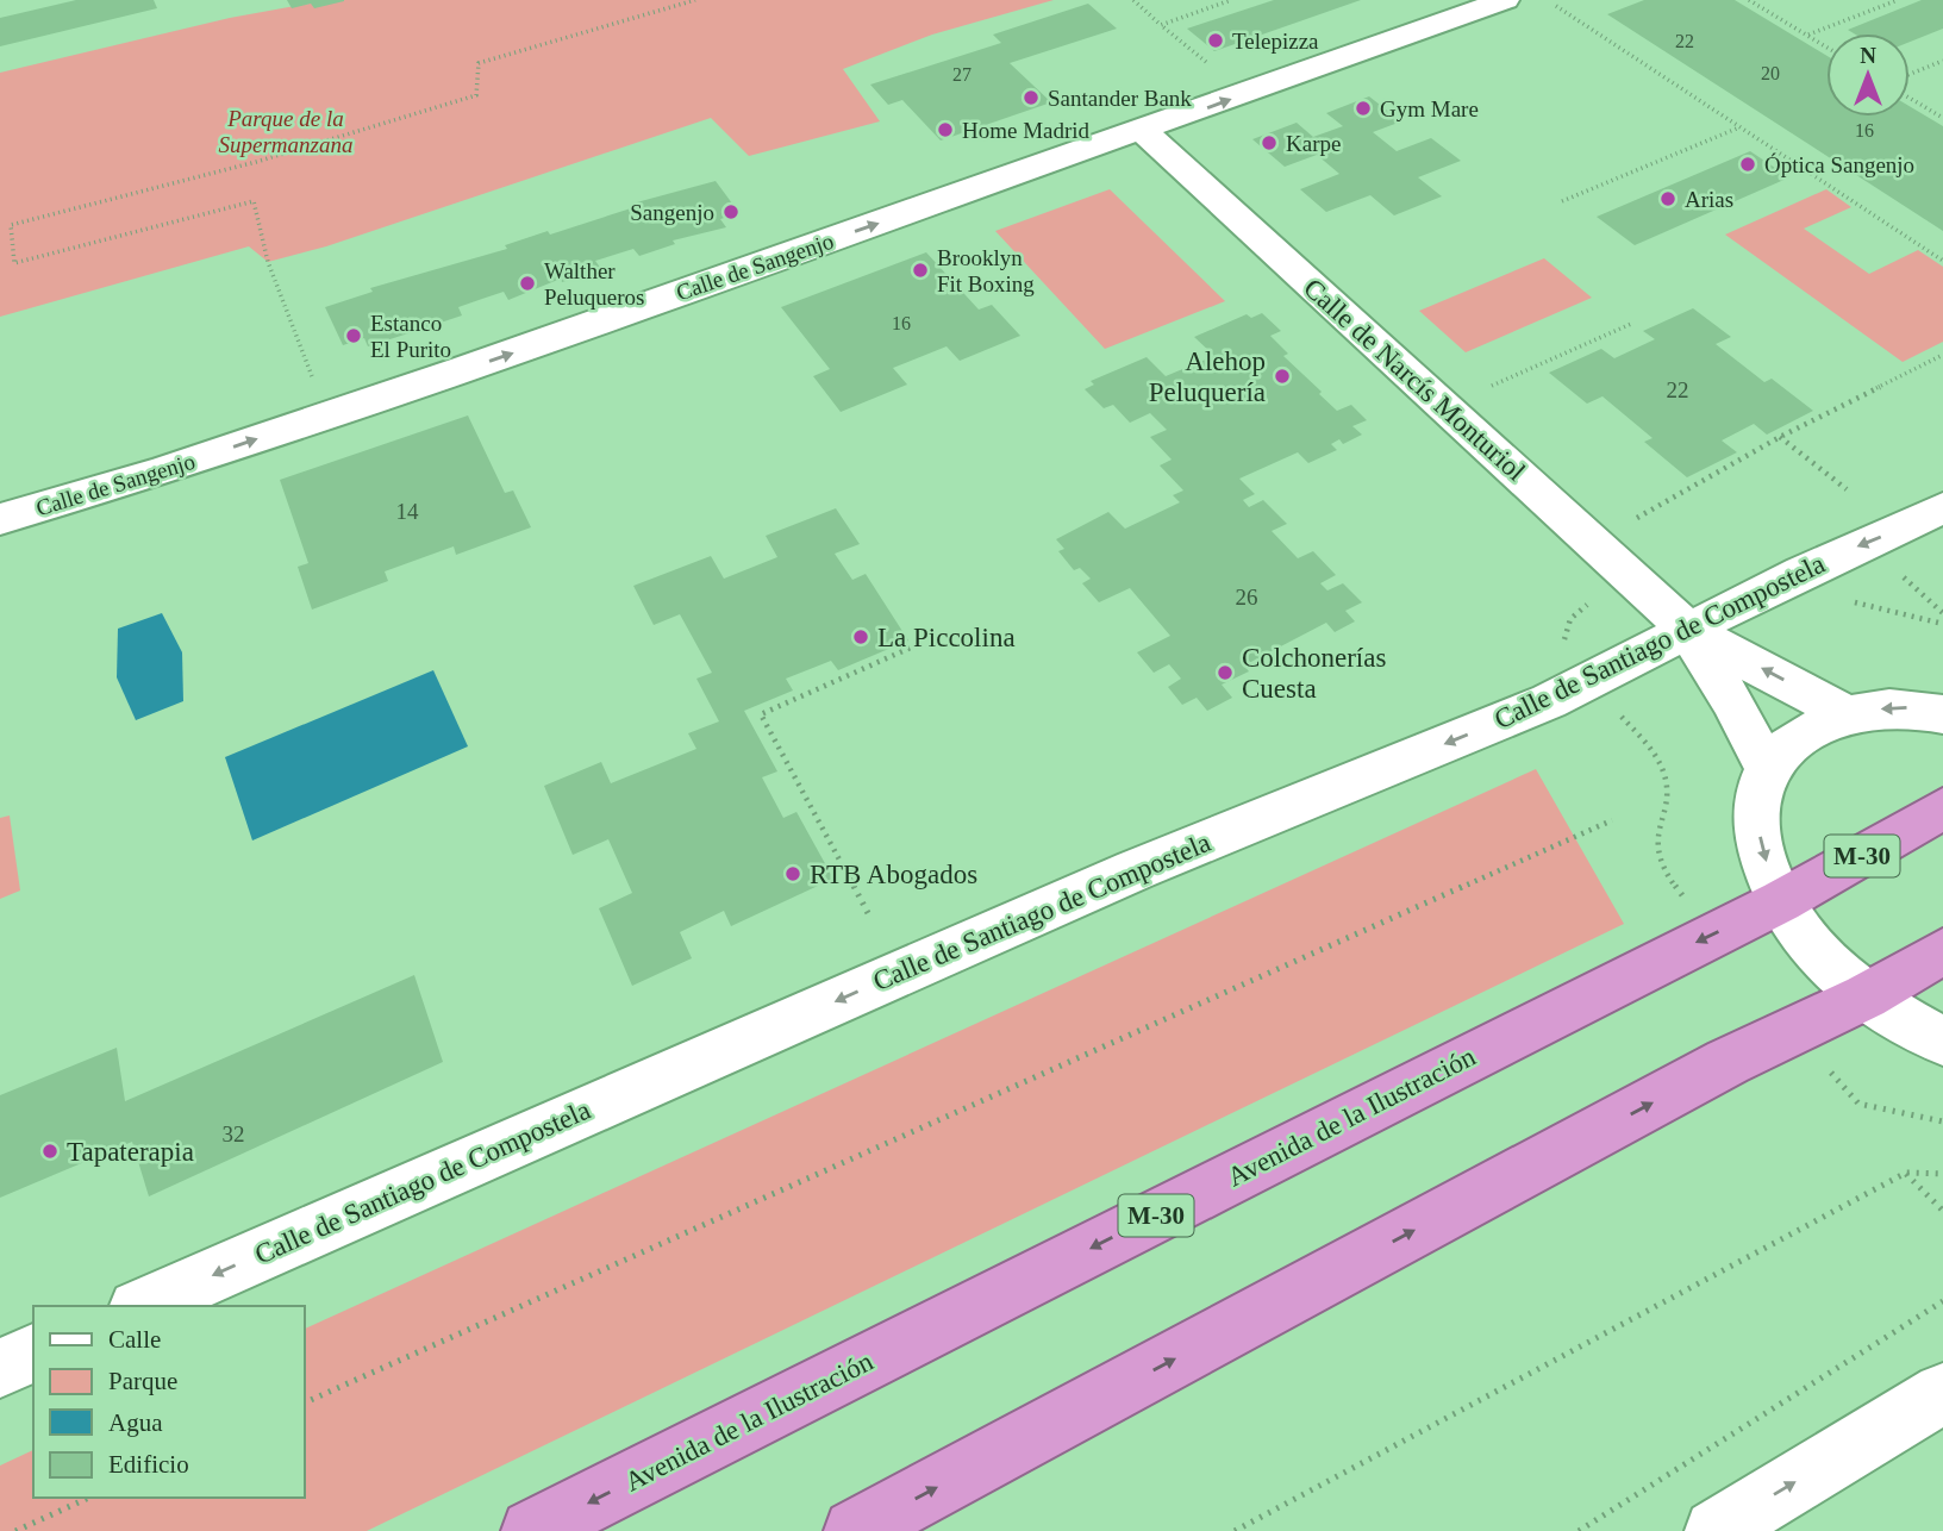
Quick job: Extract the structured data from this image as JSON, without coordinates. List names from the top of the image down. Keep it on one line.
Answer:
{"streets":{"highway":["M-30","Avenida de la Ilustración"],"street":["Calle de Sangenjo","Calle de Narcís Monturiol","Calle de Santiago de Compostela"]},"crossings":[["Calle de Sangenjo","Calle de Narcís Monturiol"],["Calle de Narcís Monturiol","Calle de Santiago de Compostela"]],"one_way":["Calle de Sangenjo","Calle de Santiago de Compostela"],"parks":["Parque de la Supermanzana"],"places":["Telepizza","Santander Bank","Gym Mare","Home Madrid","Karpe","Óptica Sangenjo","Arias","Sangenjo","Brooklyn Fit Boxing","Walther Peluqueros","Estanco El Purito","Alehop Peluquería","La Piccolina","Colchonerías Cuesta","RTB Abogados","Tapaterapia"],"house_numbers":["22","20","27","16","16","22","14","26","32"],"legend":["Calle","Parque","Agua","Edificio"],"north":"top"}
